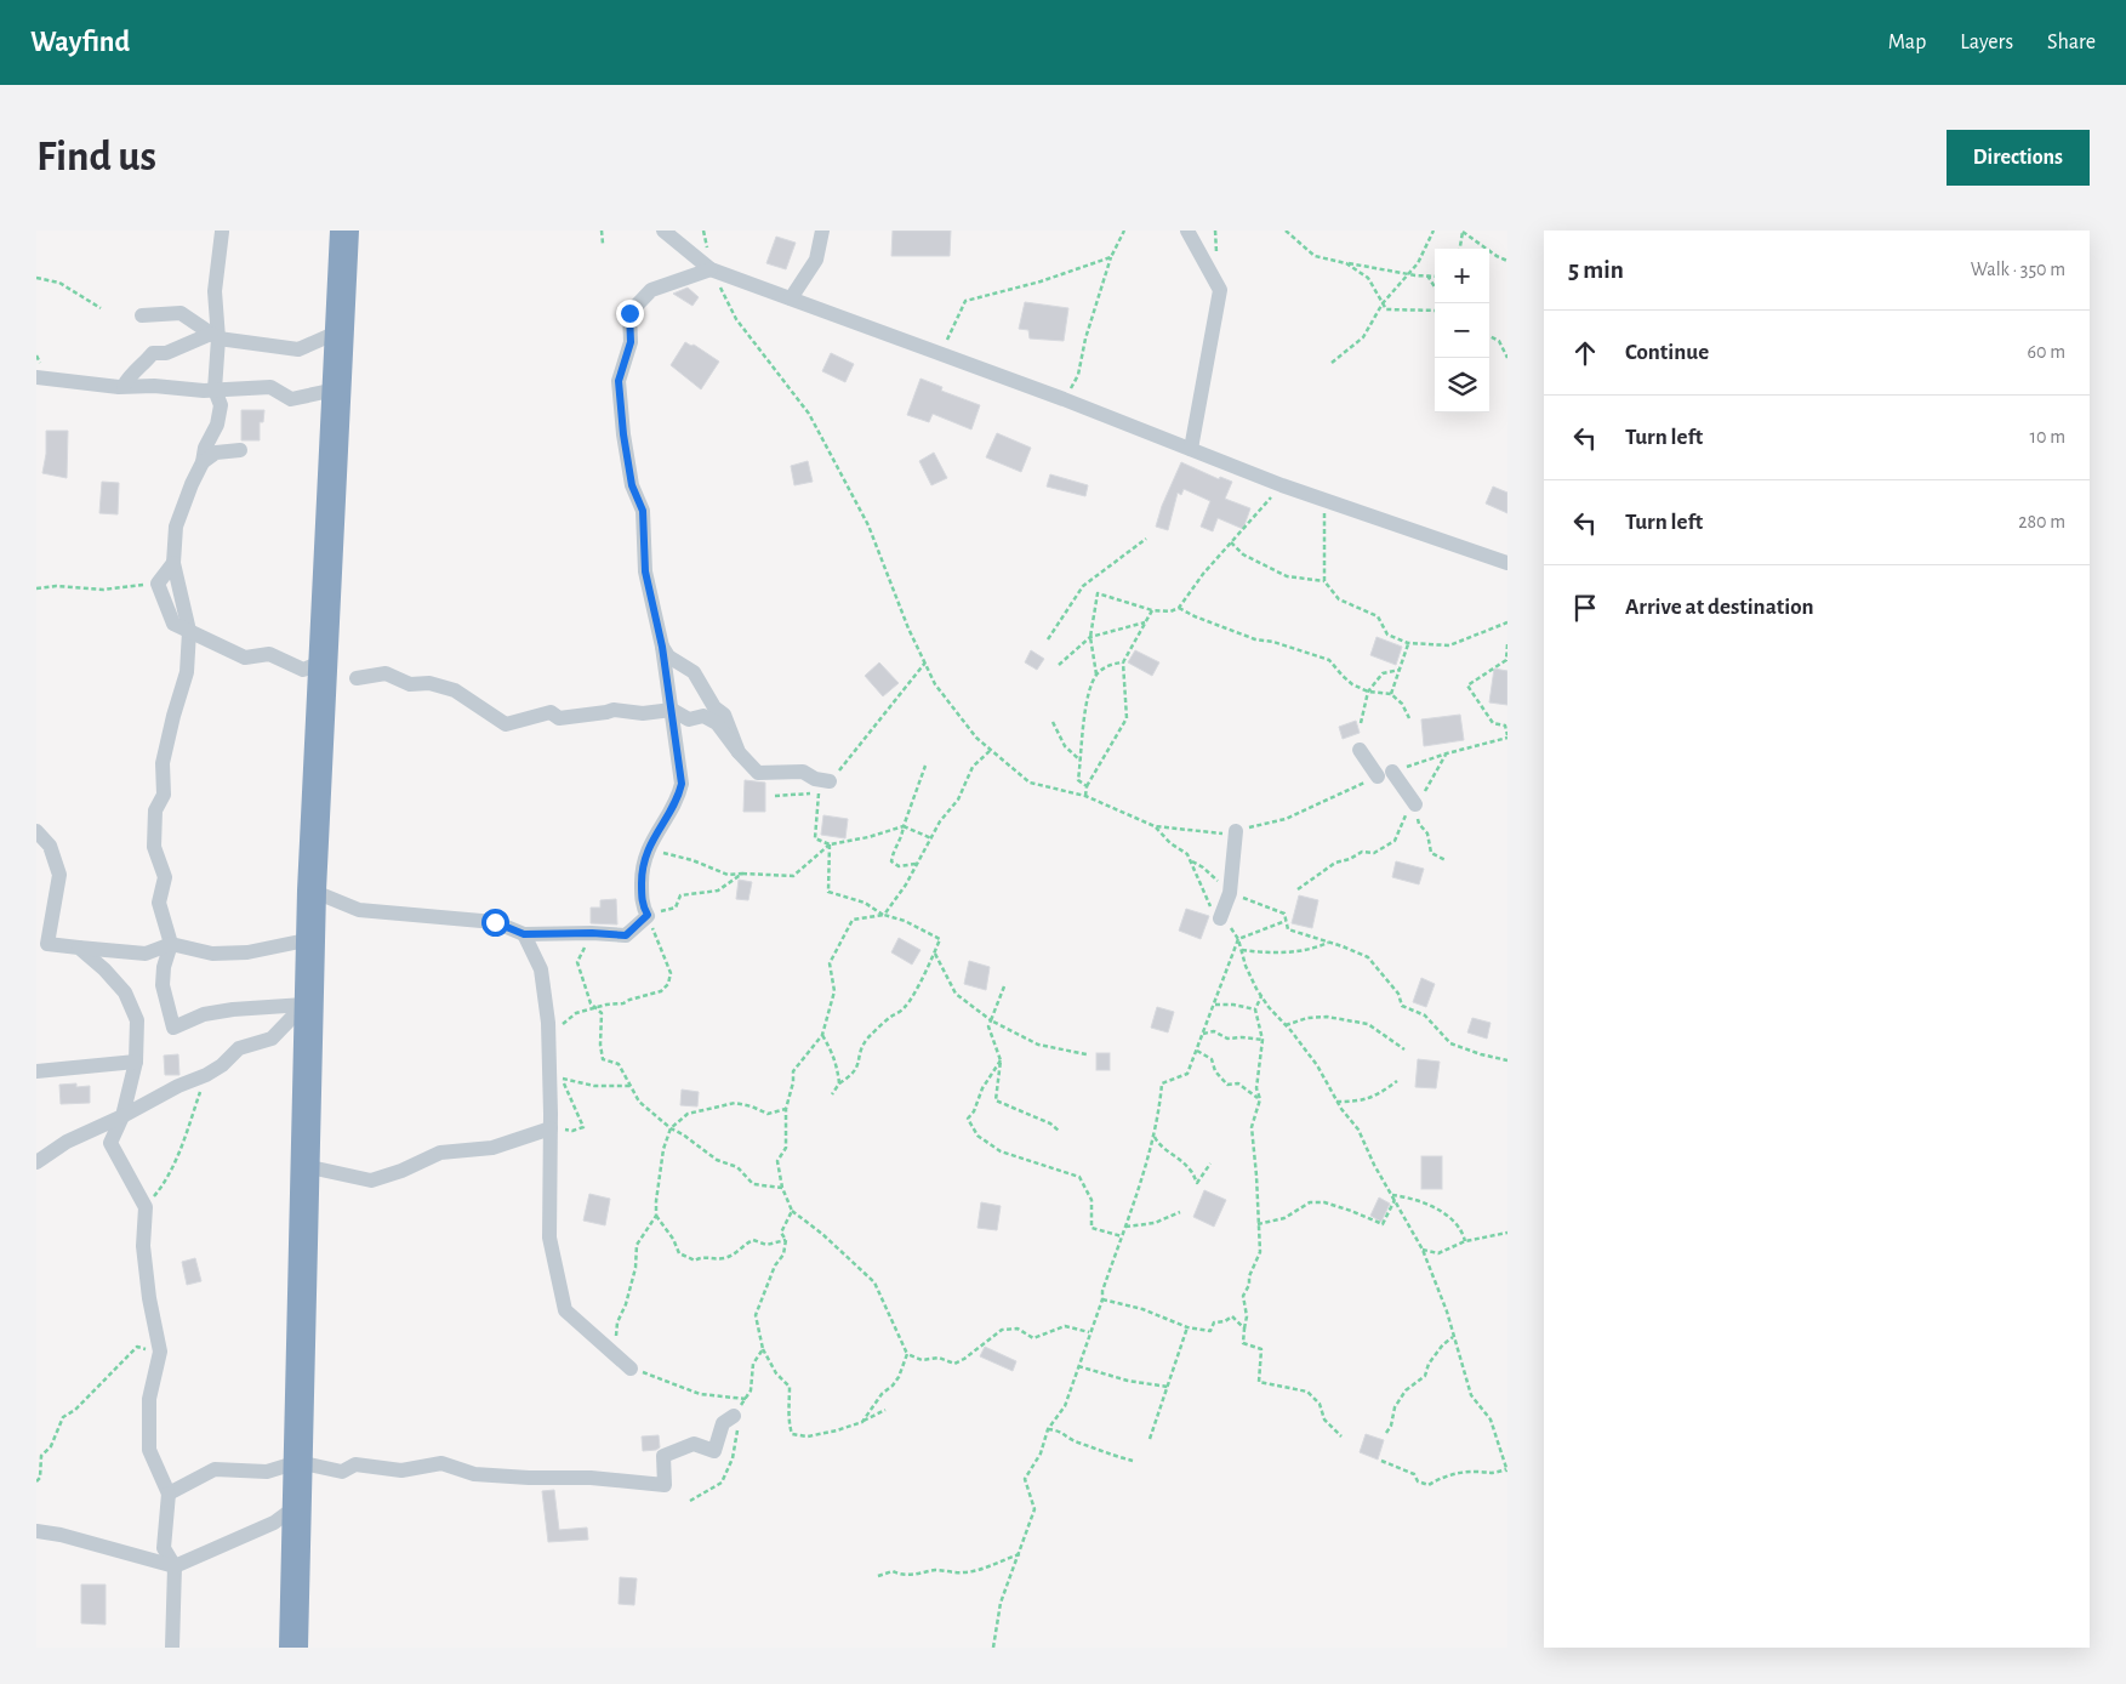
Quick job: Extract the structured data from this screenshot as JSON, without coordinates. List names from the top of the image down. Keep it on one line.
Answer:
{"page":{"header":"Wayfind","nav":["Map","Layers","Share"],"buttons":"Directions","title":"Find us","heading":["5 min","Walk · 350 m"],"map_buttons":["+","−"],"list":[["Continue","60 m"],["Turn left","10 m"],["Turn left","280 m"],"Arrive at destination"]}}
